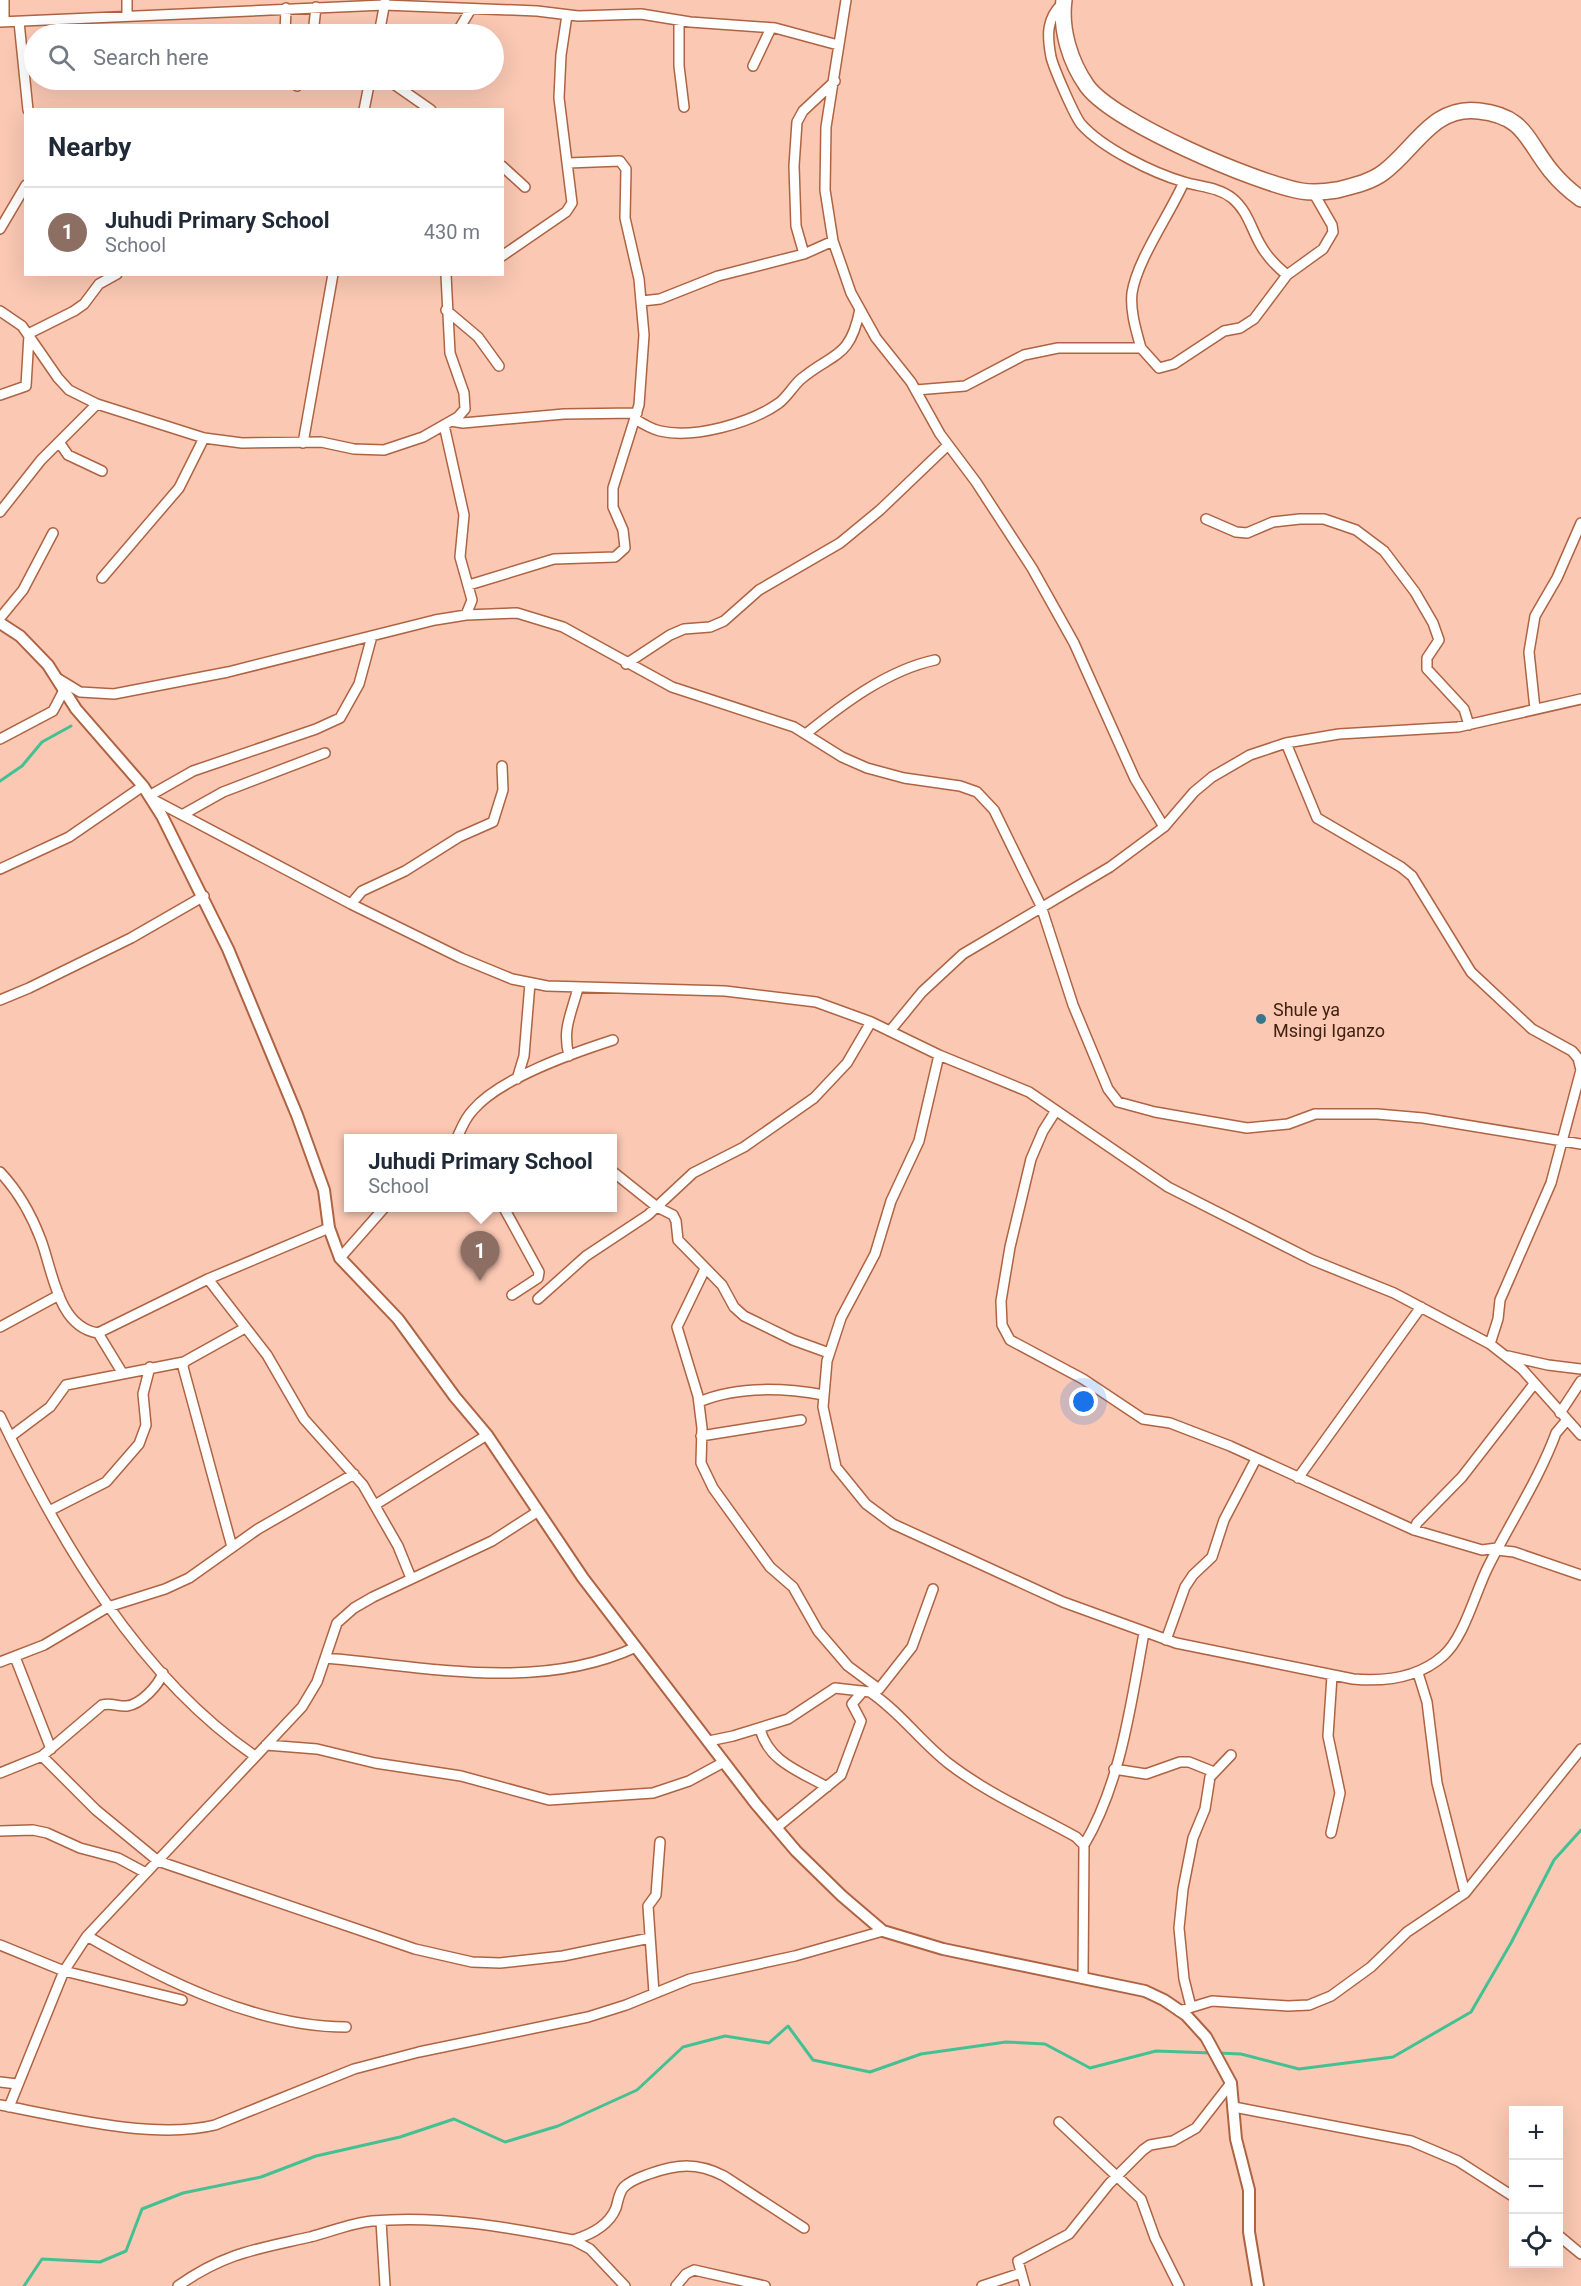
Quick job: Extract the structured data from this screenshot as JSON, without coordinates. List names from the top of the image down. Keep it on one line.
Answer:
{"places":["Shule ya Msingi Iganzo"],"page":{"search":"Search here","heading":"Nearby","list":[{"mark":"1","name":"Juhudi Primary School","note":"School","value":"430 m"}],"popup":["Juhudi Primary School","School"],"pins":"1","map_buttons":["+","−"]}}
